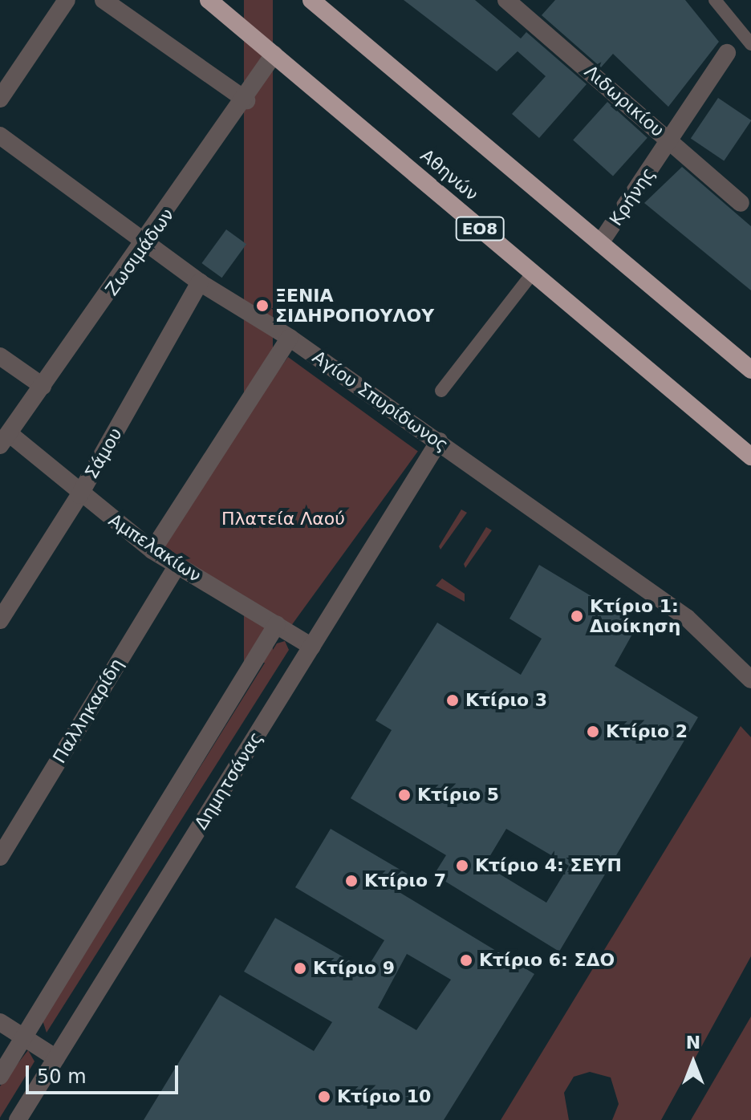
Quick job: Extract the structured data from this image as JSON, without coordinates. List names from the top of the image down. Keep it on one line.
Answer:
{"streets":{"highway":["Αθηνών","ΕΟ8"],"street":["Λιδωρικίου","Κρήνης","Ζωσιμάδων","Αγίου Σπυρίδωνος","Σάμου","Αμπελακίων","Παλληκαρίδη","Δημητσάνας"]},"crossings":[["Λιδωρικίου","Κρήνης"],["Αθηνών","Ζωσιμάδων"],["Ζωσιμάδων","Αγίου Σπυρίδωνος"],["Ζωσιμάδων","Αμπελακίων"],["Αγίου Σπυρίδωνος","Σάμου"],["Αγίου Σπυρίδωνος","Δημητσάνας"],["Σάμου","Αμπελακίων"],["Αμπελακίων","Παλληκαρίδη"],["Αμπελακίων","Δημητσάνας"]],"parks":["Πλατεία Λαού"],"places":["ΞΕΝΙΑ ΣΙΔΗΡΟΠΟΥΛΟΥ","Κτίριο 1: Διοίκηση","Κτίριο 3","Κτίριο 2","Κτίριο 5","Κτίριο 4: ΣΕΥΠ","Κτίριο 7","Κτίριο 6: ΣΔΟ","Κτίριο 9","Κτίριο 10"],"scale_bar":"50 m","north":"top"}
